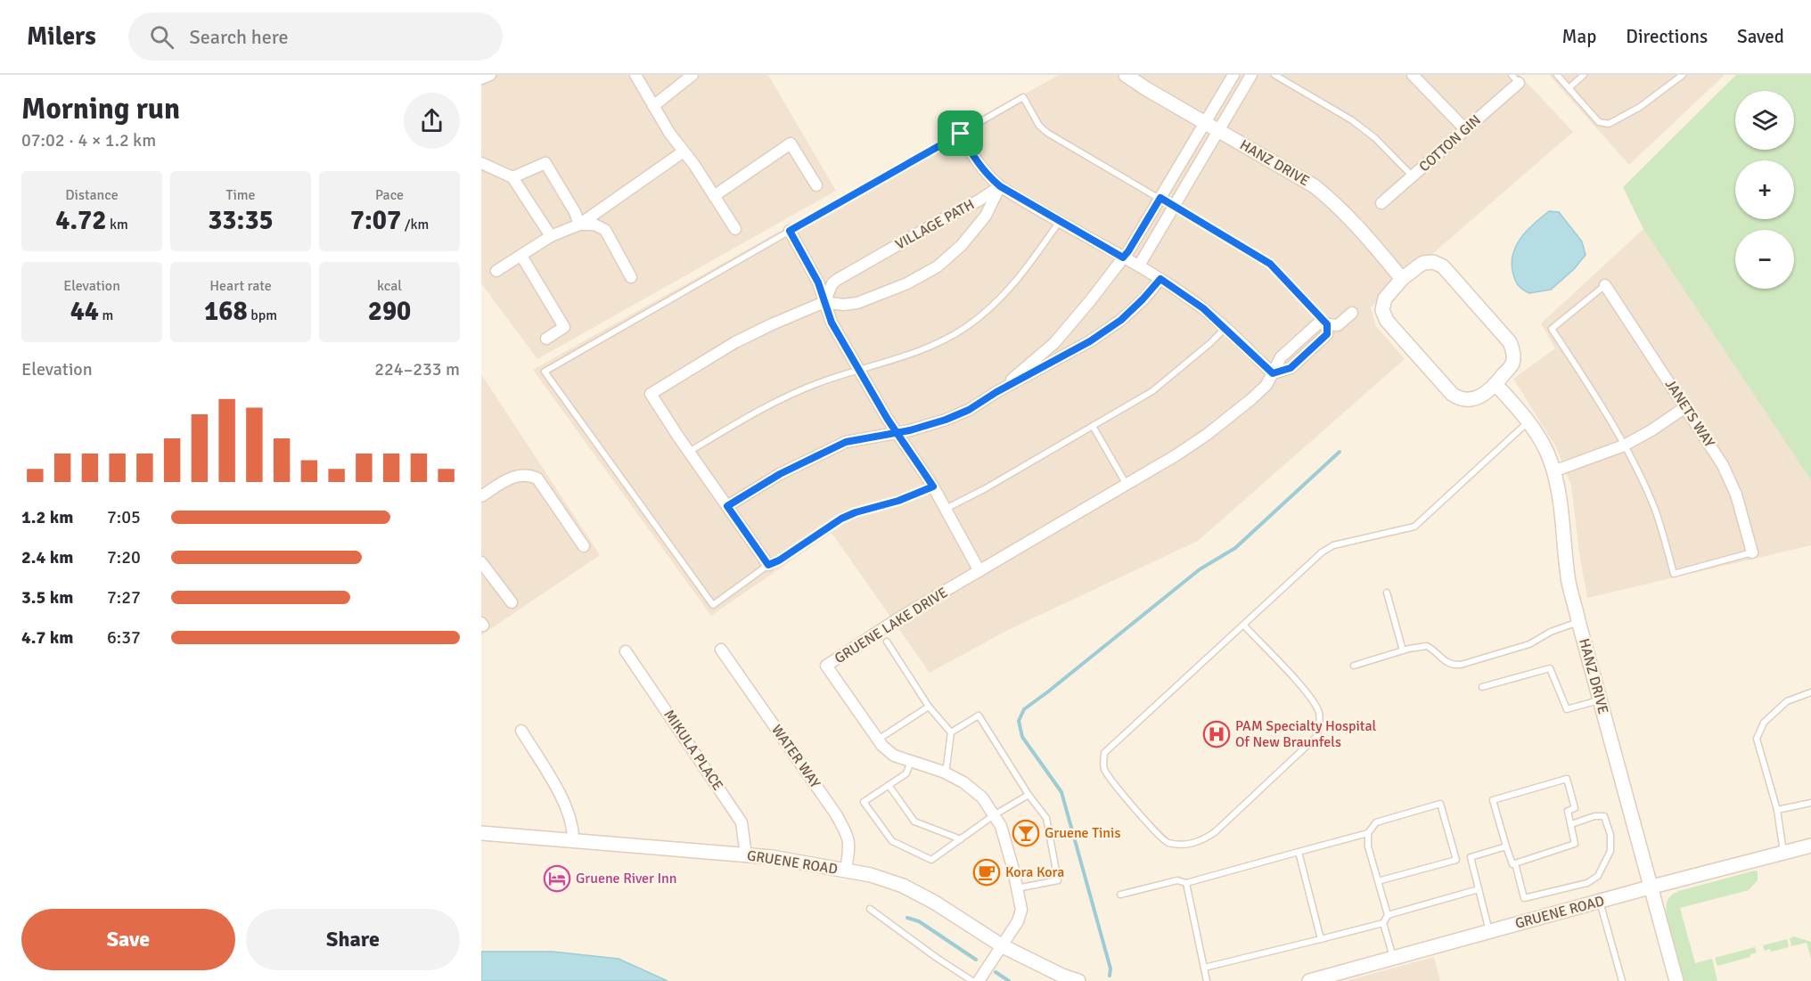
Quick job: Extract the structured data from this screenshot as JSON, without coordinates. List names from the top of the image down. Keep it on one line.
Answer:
{"streets":{"street":["COTTON GIN","HANZ DRIVE","VILLAGE PATH","JANETS WAY","GRUENE LAKE DRIVE","MIKULA PLACE","WATER WAY","GRUENE ROAD"]},"crossings":[["HANZ DRIVE","GRUENE ROAD"],["GRUENE LAKE DRIVE","GRUENE ROAD"],["MIKULA PLACE","GRUENE ROAD"],["WATER WAY","GRUENE ROAD"]],"places":{"hospital":["PAM Specialty Hospital Of New Braunfels"],"bar":["Gruene Tinis"],"cafe":["Kora Kora"],"hotel":["Gruene River Inn"]},"page":{"header":"Milers","search":"Search here","nav":["Map","Directions","Saved"],"heading":["Morning run","07:02 · 4 × 1.2 km"],"map_buttons":["+","−"],"stats":[["Distance","4.72 km"],["Time","33:35"],["Pace","7:07 /km"],["Elevation","44 m"],["Heart rate","168 bpm"],["kcal","290"]],"chart":["Elevation","224–233 m"],"list":[{"name":"1.2 km","note":"7:05"},{"name":"2.4 km","note":"7:20"},{"name":"3.5 km","note":"7:27"},{"name":"4.7 km","note":"6:37"}],"buttons":["Save","Share"]}}
